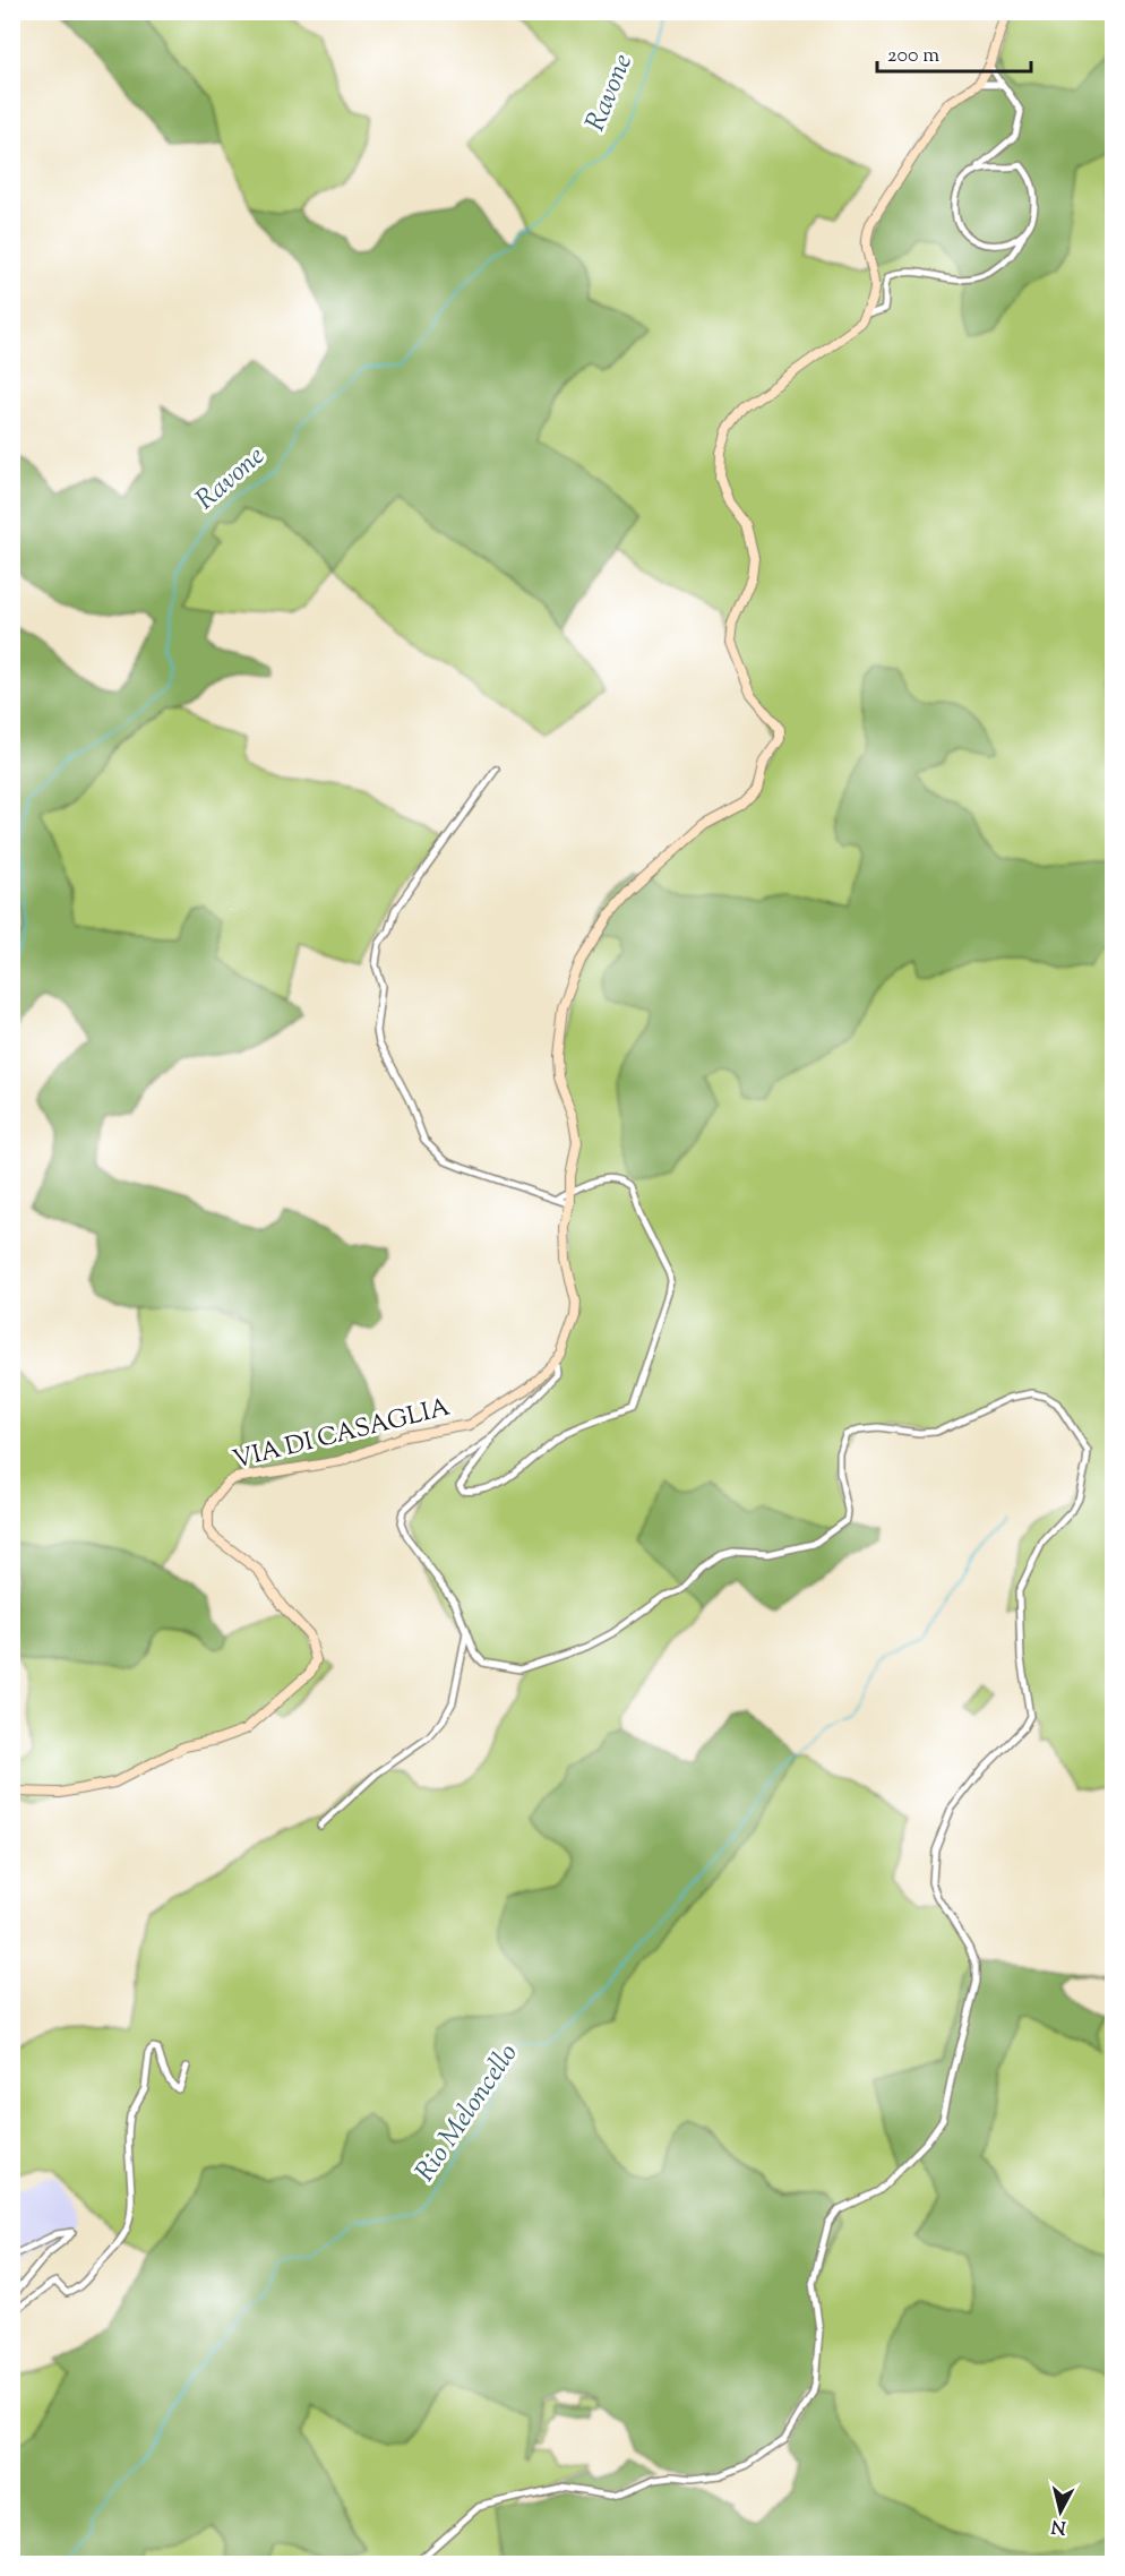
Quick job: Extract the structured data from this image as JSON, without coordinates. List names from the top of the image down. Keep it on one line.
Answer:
{"streets":{"street":["VIA DI CASAGLIA"]},"water":["Ravone","Rio Meloncello"],"scale_bar":"200 m","north":"bottom"}
